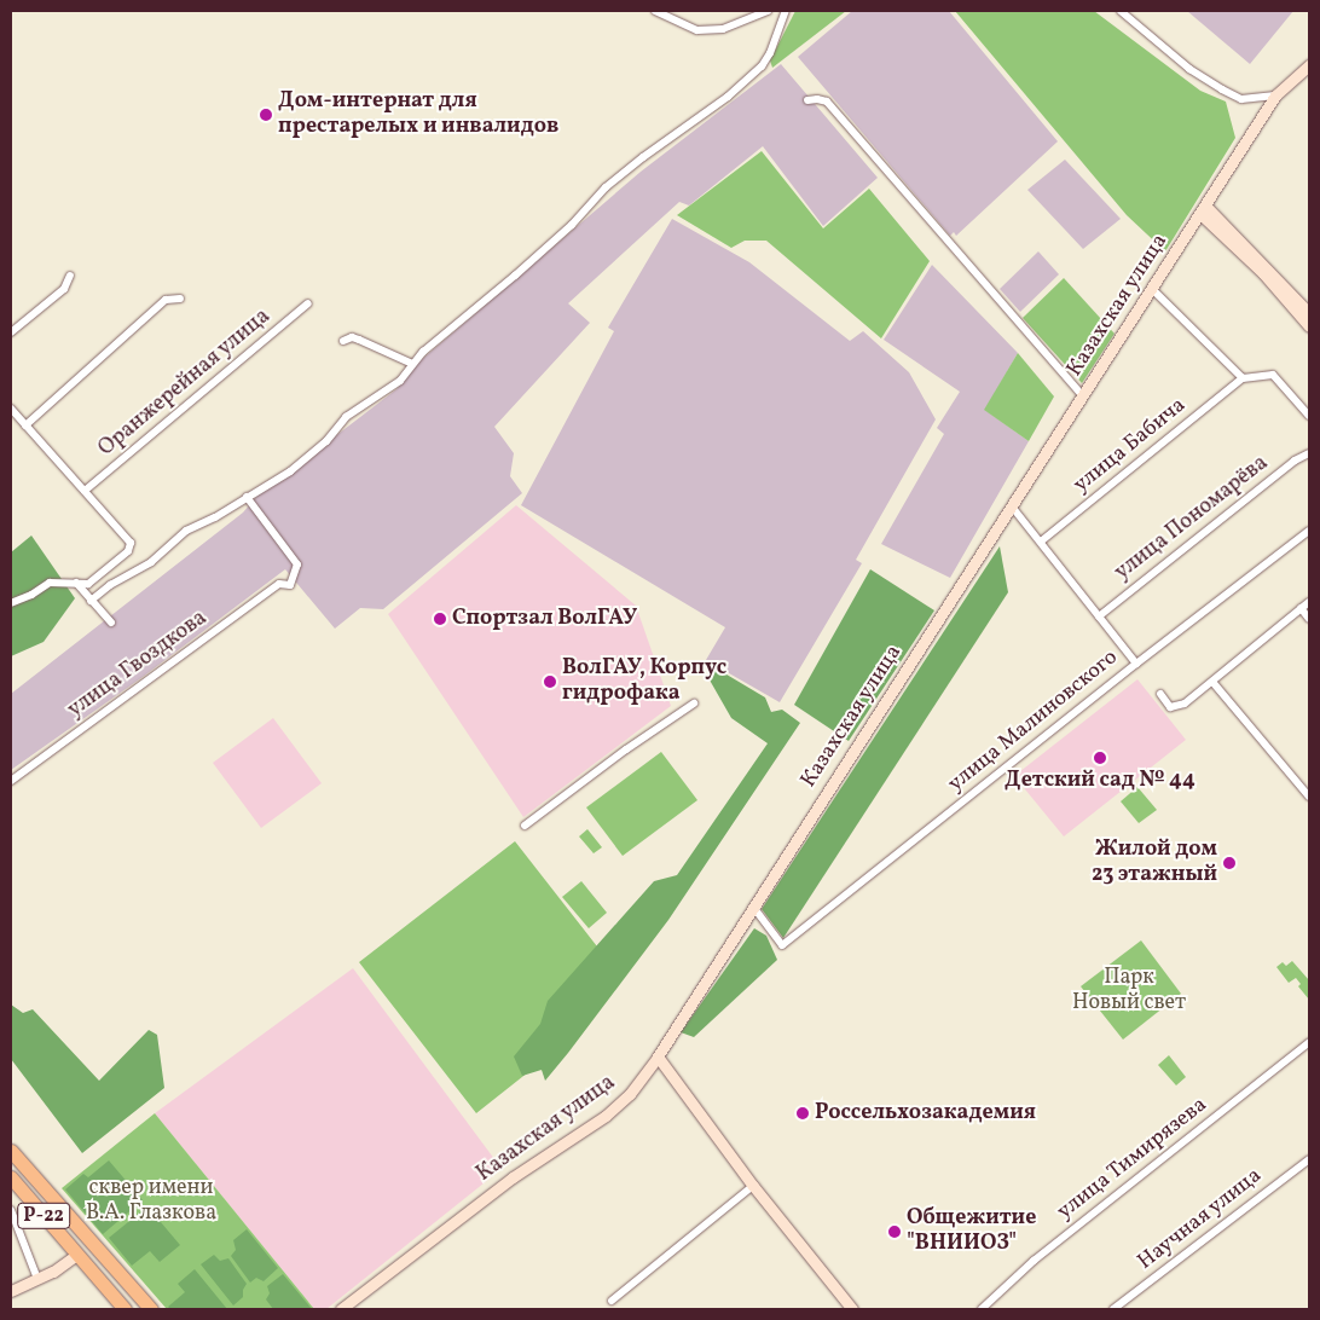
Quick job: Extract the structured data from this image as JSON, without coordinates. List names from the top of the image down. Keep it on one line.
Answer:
{"streets":{"highway":["Р-22"],"main road":["Казахская улица"],"street":["Оранжерейная улица","улица Бабича","улица Пономарёва","улица Гвоздкова","улица Малиновского","улица Тимирязева","Научная улица"]},"crossings":[["Казахская улица","улица Малиновского"]],"parks":["Парк Новый свет","сквер имени В.А. Глазкова"],"places":["Дом-интернат для престарелых и инвалидов","Спортзал ВолГАУ","ВолГАУ, Корпус гидрофака","Детский сад № 44","Жилой дом 23 этажный","Россельхозакадемия","Общежитие \"ВНИИОЗ\""]}
